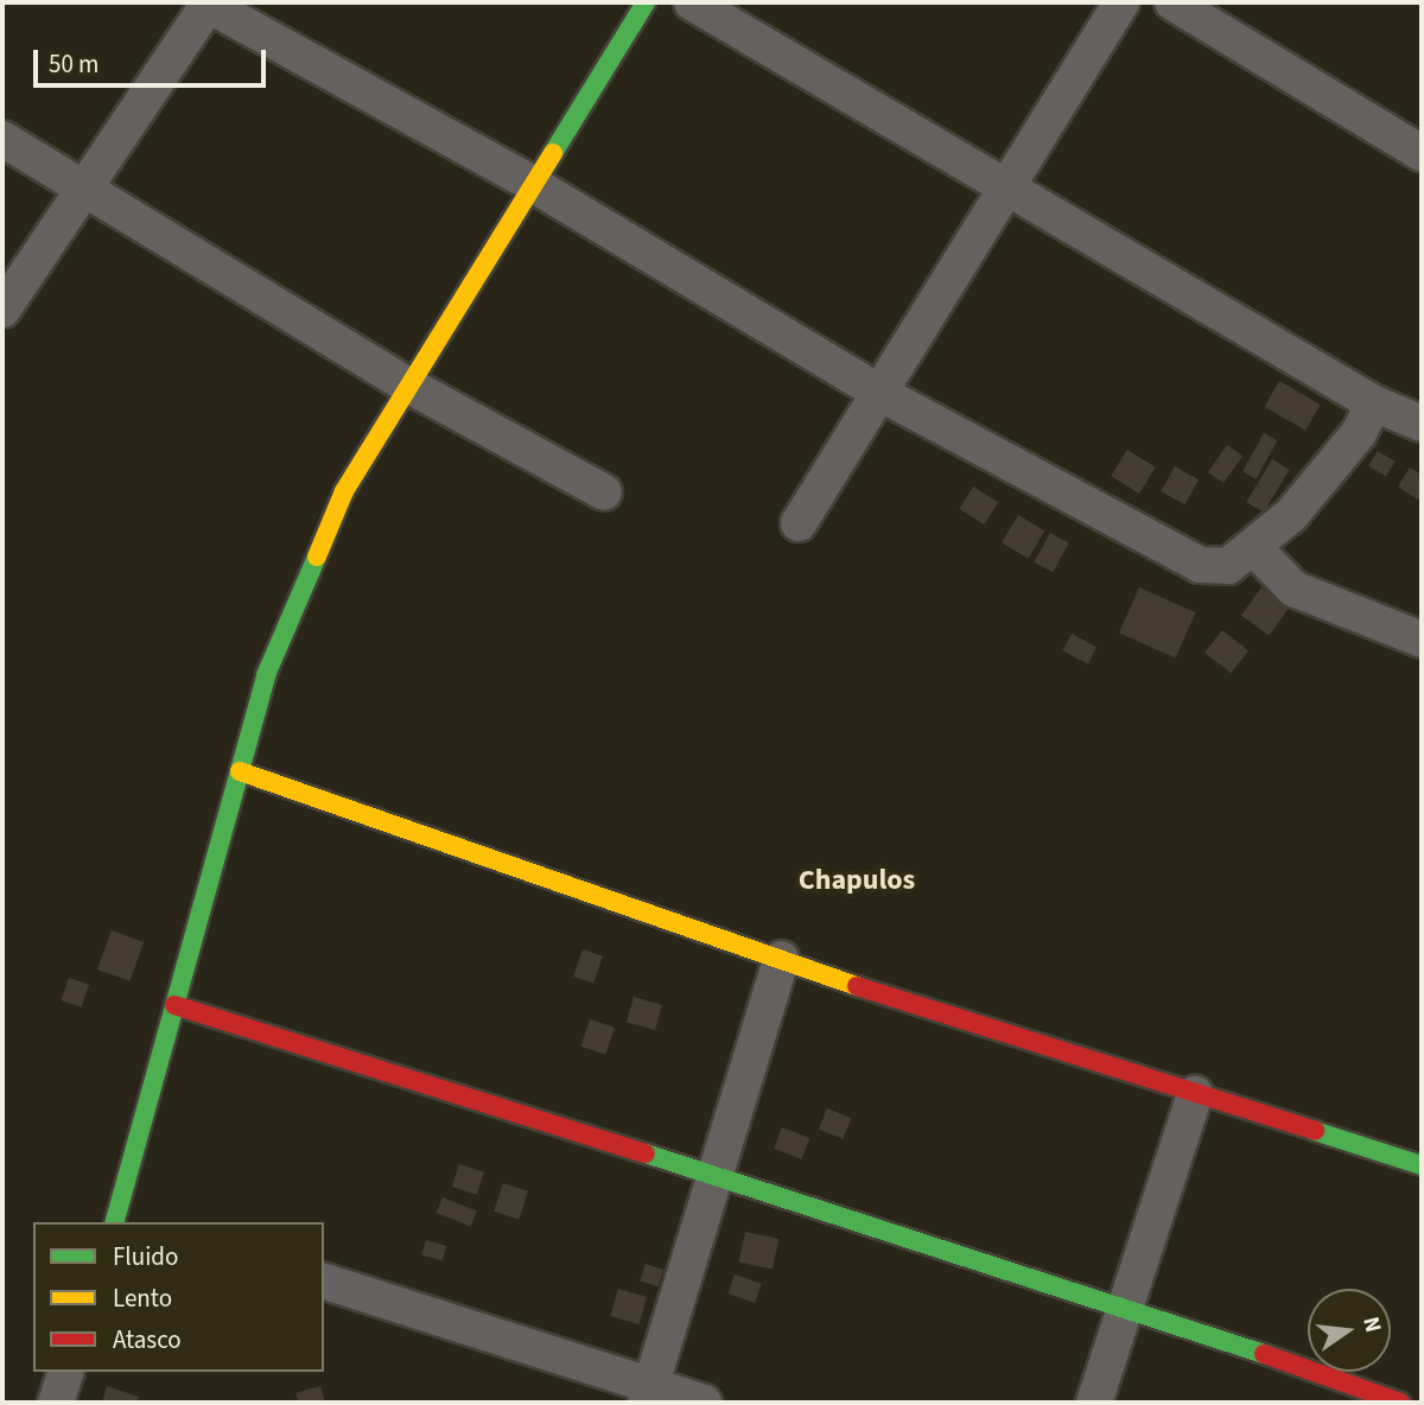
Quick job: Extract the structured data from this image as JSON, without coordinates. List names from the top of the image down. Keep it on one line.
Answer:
{"districts":["Chapulos"],"legend":["Fluido","Lento","Atasco"],"scale_bar":"50 m","north":"right"}
